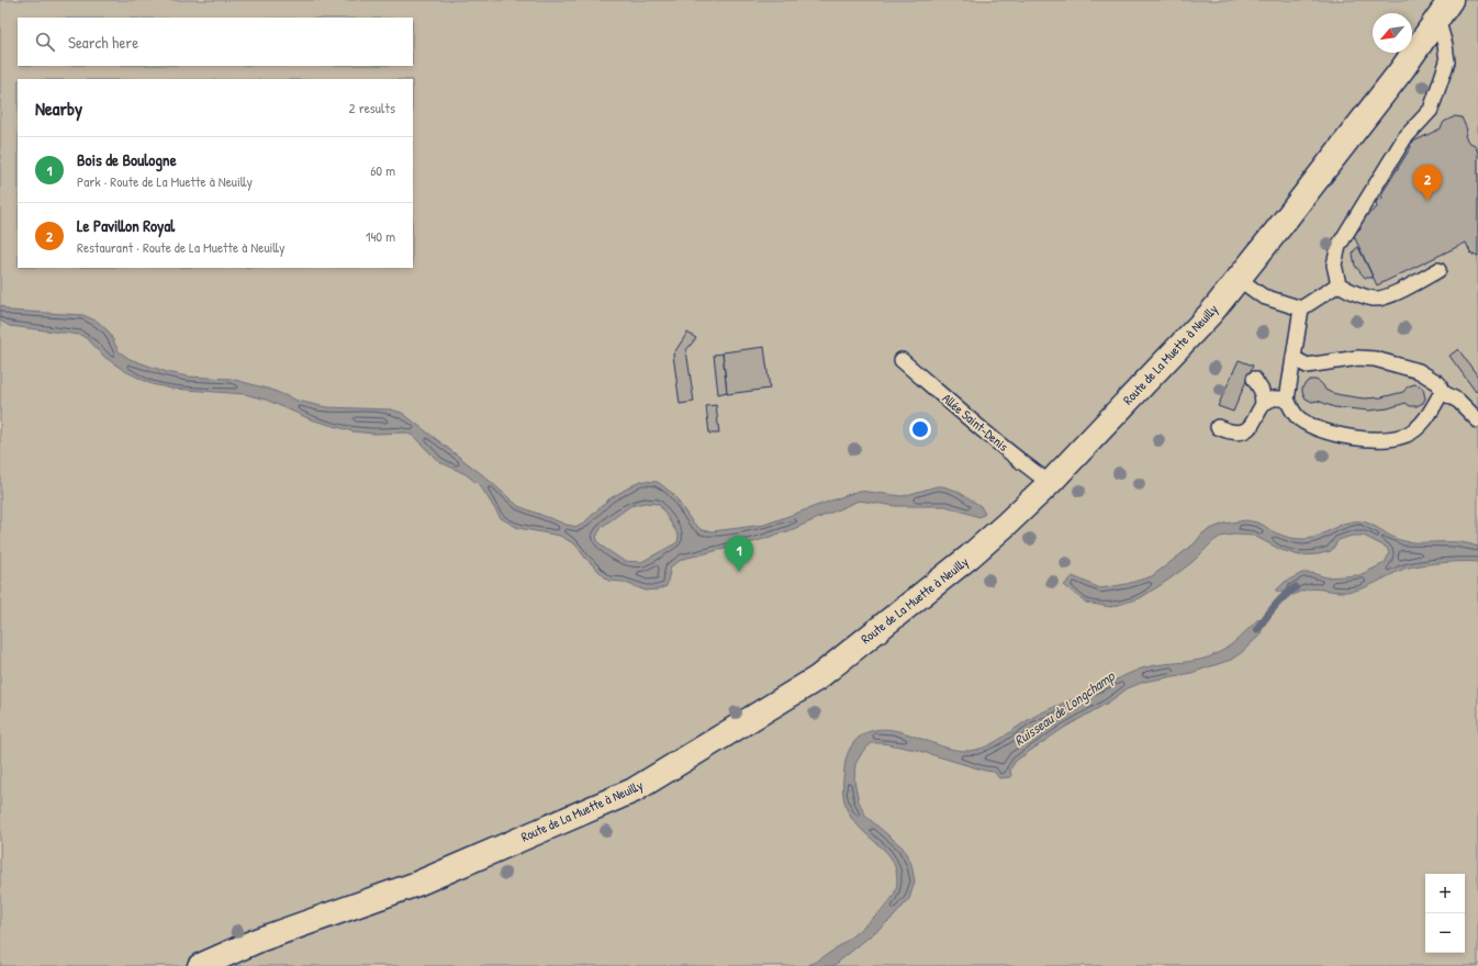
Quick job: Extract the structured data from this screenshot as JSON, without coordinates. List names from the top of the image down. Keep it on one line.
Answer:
{"streets":{"street":["Route de La Muette à Neuilly"],"lane":["Allée Saint-Denis"]},"crossings":[["Route de La Muette à Neuilly","Allée Saint-Denis"]],"water":["Ruisseau de Longchamp"],"north":"bottom left","page":{"search":"Search here","heading":["Nearby","2 results"],"list":[{"mark":"1","name":"Bois de Boulogne","note":"Park · Route de La Muette à Neuilly","value":"60 m"},{"mark":"2","name":"Le Pavillon Royal","note":"Restaurant · Route de La Muette à Neuilly","value":"140 m"}],"pins":["2","1"],"map_buttons":["+","−"]}}
